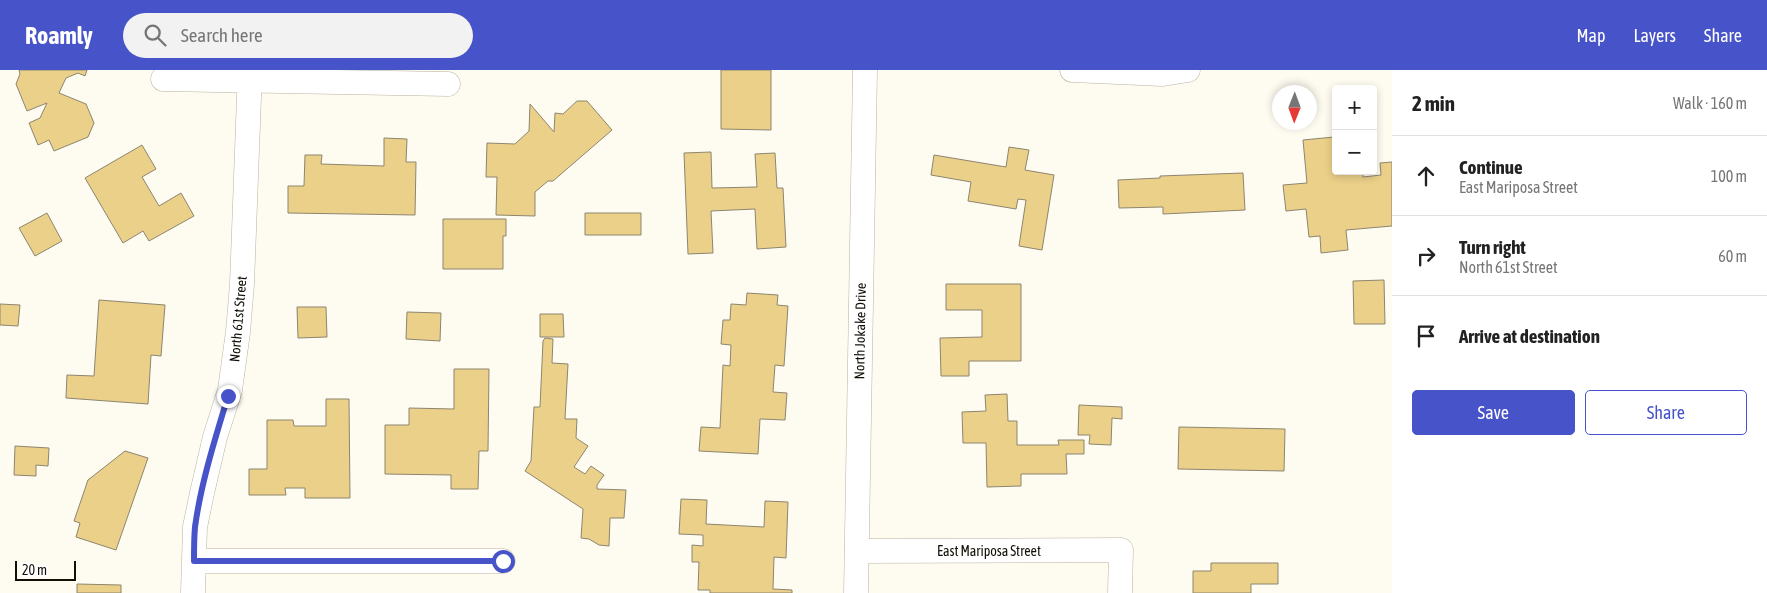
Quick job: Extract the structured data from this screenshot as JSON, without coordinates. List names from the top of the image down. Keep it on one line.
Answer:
{"streets":{"street":["North 61st Street","North Jokake Drive","East Mariposa Street"]},"crossings":[["North Jokake Drive","East Mariposa Street"]],"scale_bar":"20 m","north":"bottom","page":{"header":"Roamly","search":"Search here","nav":["Map","Layers","Share"],"heading":["2 min","Walk · 160 m"],"map_buttons":["+","−"],"list":[["Continue","East Mariposa Street","100 m"],["Turn right","North 61st Street","60 m"],"Arrive at destination"],"buttons":["Save","Share"],"scale":"20 m"}}
